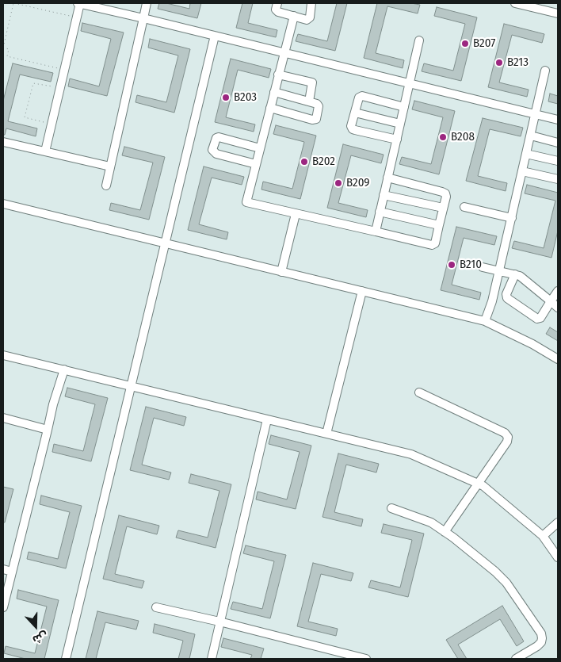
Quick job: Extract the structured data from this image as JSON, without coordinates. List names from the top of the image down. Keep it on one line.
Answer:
{"places":["B207","B213","B203","B208","B202","B209","B210"],"north":"bottom"}
